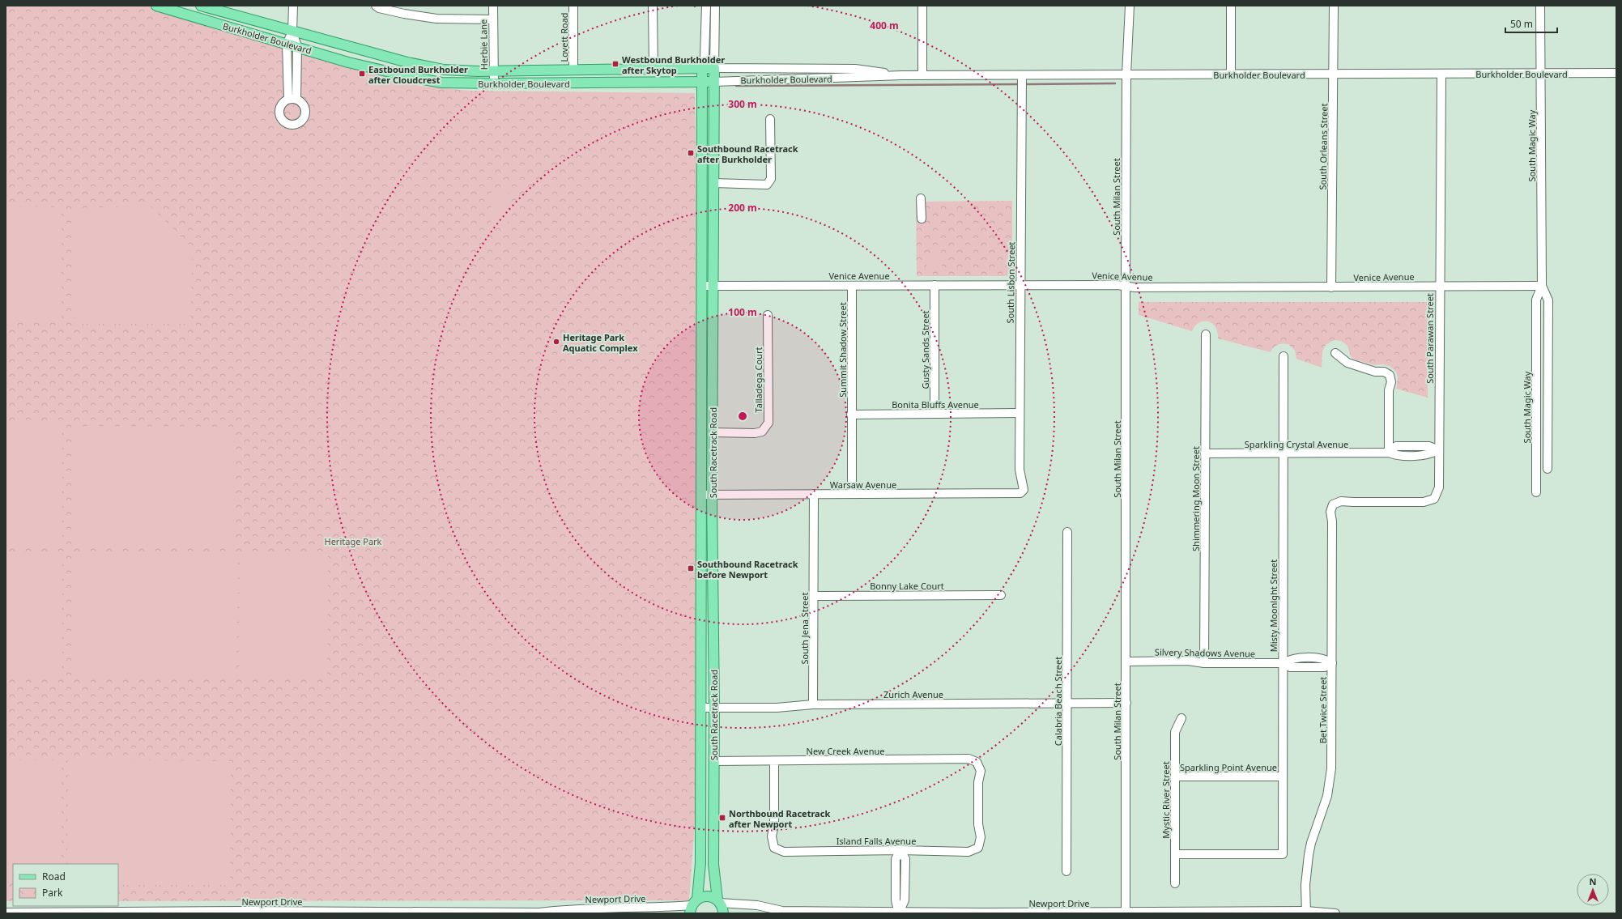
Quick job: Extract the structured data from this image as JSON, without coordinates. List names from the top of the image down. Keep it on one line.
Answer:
{"streets":{"main road":["Burkholder Boulevard","South Racetrack Road"],"street":["Lovett Road","Herbie Lane","South Magic Way","South Orleans Street","South Milan Street","Venice Avenue","South Lisbon Street","South Parawan Street","Summit Shadow Street","Gusty Sands Street","Talladega Court","Bonita Bluffs Avenue","Sparkling Crystal Avenue","Warsaw Avenue","Shimmering Moon Street","Bonny Lake Court","Misty Moonlght Street","South Jena Street","Silvery Shadows Avenue","Zurich Avenue","Calabria Beach Street","Bet Twice Street","New Creek Avenue","Sparkling Point Avenue","Mystic River Street","Island Falls Avenue","Newport Drive"]},"crossings":[["Lovett Road","Burkholder Boulevard"],["Burkholder Boulevard","Herbie Lane"],["Burkholder Boulevard","South Magic Way"],["Burkholder Boulevard","South Orleans Street"],["Burkholder Boulevard","South Milan Street"],["Burkholder Boulevard","South Lisbon Street"],["Burkholder Boulevard","South Parawan Street"],["Burkholder Boulevard","South Racetrack Road"],["South Magic Way","Venice Avenue"],["South Orleans Street","Venice Avenue"],["South Milan Street","Venice Avenue"],["South Milan Street","Silvery Shadows Avenue"],["South Milan Street","Zurich Avenue"],["South Milan Street","Newport Drive"],["Venice Avenue","South Lisbon Street"],["Venice Avenue","South Parawan Street"],["Venice Avenue","Summit Shadow Street"],["Venice Avenue","Gusty Sands Street"],["Venice Avenue","South Racetrack Road"],["South Lisbon Street","Bonita Bluffs Avenue"],["South Lisbon Street","Warsaw Avenue"],["South Parawan Street","Sparkling Crystal Avenue"],["South Parawan Street","Bet Twice Street"],["Summit Shadow Street","Bonita Bluffs Avenue"],["Summit Shadow Street","Warsaw Avenue"],["Gusty Sands Street","Bonita Bluffs Avenue"],["Talladega Court","South Racetrack Road"],["Sparkling Crystal Avenue","Shimmering Moon Street"],["Sparkling Crystal Avenue","Misty Moonlght Street"],["South Racetrack Road","Warsaw Avenue"],["South Racetrack Road","Zurich Avenue"],["South Racetrack Road","New Creek Avenue"],["South Racetrack Road","Newport Drive"],["Warsaw Avenue","South Jena Street"],["Shimmering Moon Street","Silvery Shadows Avenue"],["Bonny Lake Court","South Jena Street"],["Misty Moonlght Street","Silvery Shadows Avenue"],["Misty Moonlght Street","Sparkling Point Avenue"],["Misty Moonlght Street","Mystic River Street"],["South Jena Street","Zurich Avenue"],["Silvery Shadows Avenue","Bet Twice Street"],["Zurich Avenue","Calabria Beach Street"],["Bet Twice Street","Newport Drive"],["New Creek Avenue","Island Falls Avenue"],["Sparkling Point Avenue","Mystic River Street"]],"parks":["Heritage Park"],"places":{"transit":["Westbound Burkholder after Skytop","Eastbound Burkholder after Cloudcrest","Southbound Racetrack after Burkholder","Southbound Racetrack before Newport","Northbound Racetrack after Newport"],"other":["Heritage Park Aquatic Complex"]},"legend":["Road","Park"],"scale_bar":"50 m","north":"top","rings":["400 m","300 m","200 m","100 m"]}
